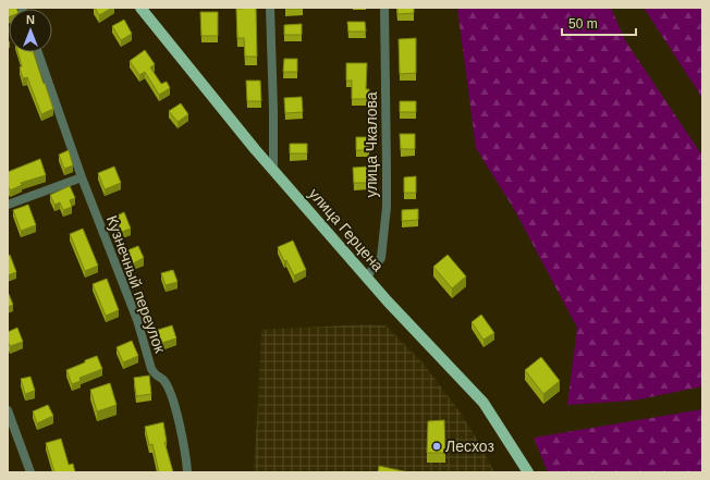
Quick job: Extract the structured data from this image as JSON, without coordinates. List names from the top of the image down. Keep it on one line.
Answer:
{"streets":{"main road":["улица Герцена"],"street":["улица Чкалова","Кузнечный переулок"]},"crossings":[["улица Чкалова","улица Герцена"]],"places":["Лесхоз"],"scale_bar":"50 m","north":"top"}
